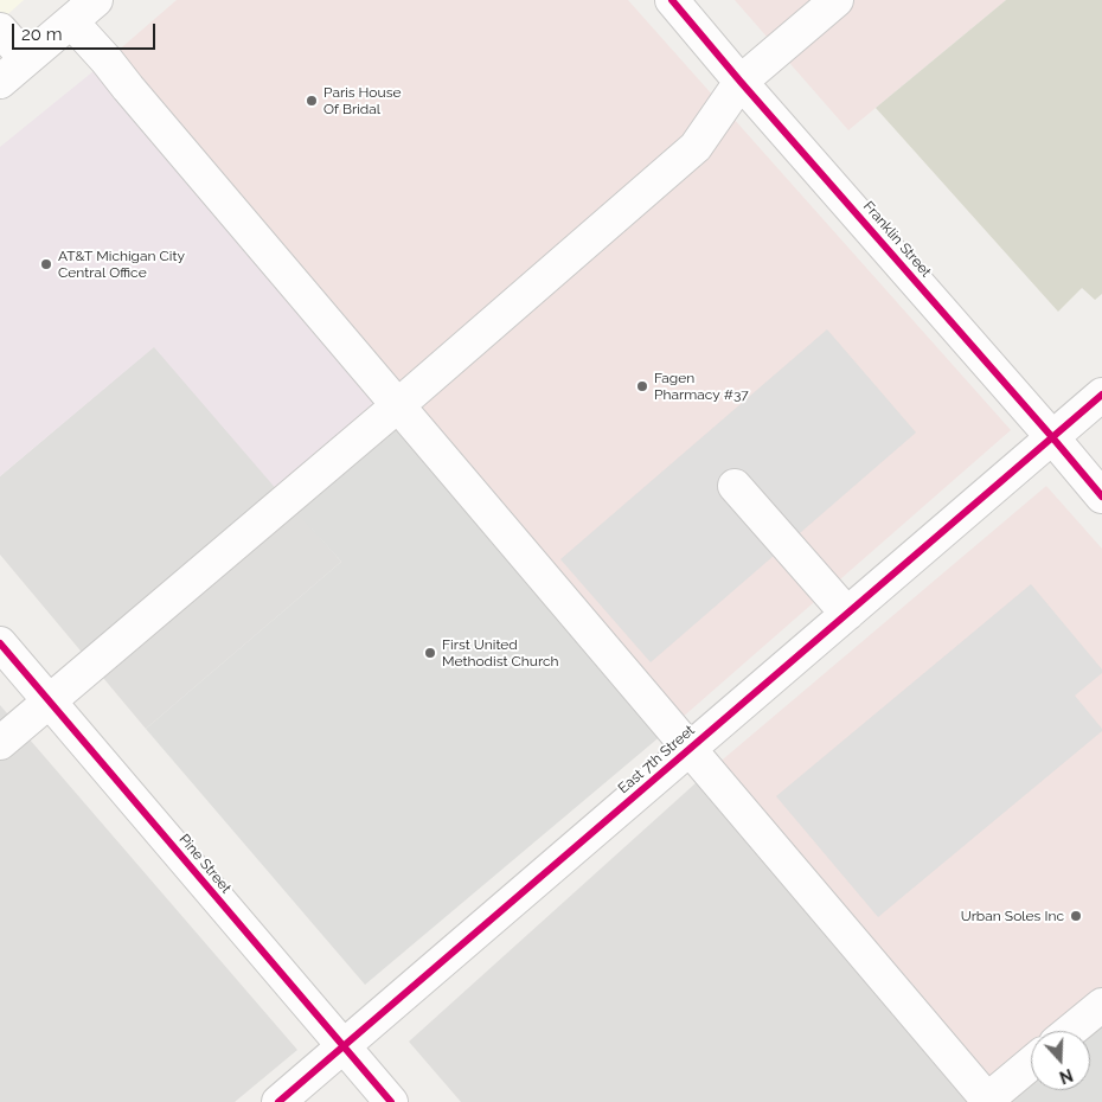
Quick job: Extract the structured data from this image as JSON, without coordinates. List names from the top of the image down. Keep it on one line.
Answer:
{"streets":{"street":["Franklin Street","East 7th Street","Pine Street"]},"crossings":[["Franklin Street","East 7th Street"],["East 7th Street","Pine Street"]],"places":["Paris House Of Bridal","AT&T Michigan City Central Office","Fagen Pharmacy #37","First United Methodist Church","Urban Soles Inc"],"scale_bar":"20 m","north":"bottom"}
